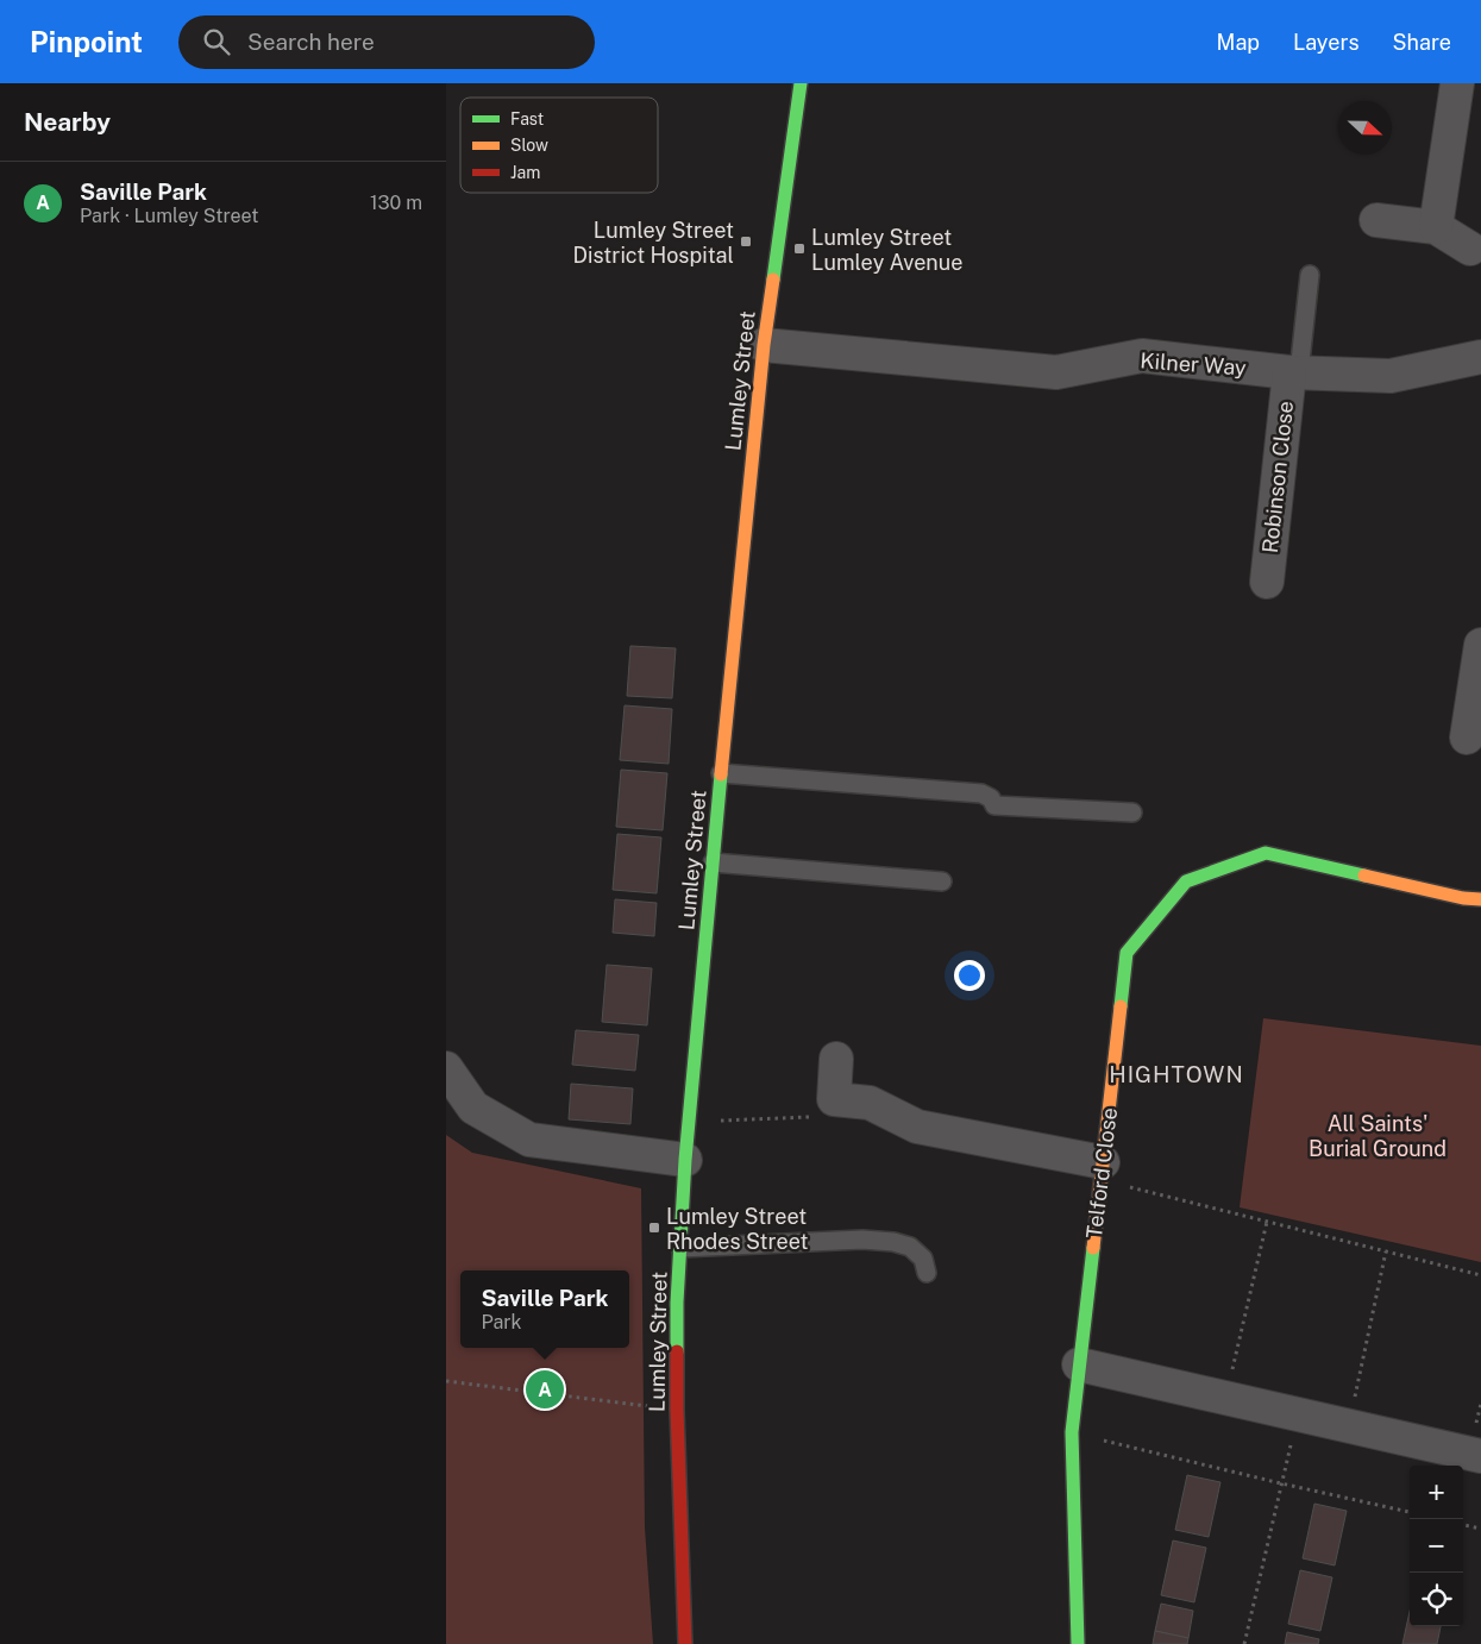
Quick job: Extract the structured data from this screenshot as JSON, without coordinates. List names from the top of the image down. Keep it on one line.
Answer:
{"streets":{"main road":["Lumley Street","Telford Close"],"street":["Kilner Way","Robinson Close"]},"crossings":[["Kilner Way","Lumley Street"],["Kilner Way","Robinson Close"]],"districts":["HIGHTOWN"],"parks":["All Saints' Burial Ground"],"places":{"transit":["Lumley Street District Hospital","Lumley Street Lumley Avenue","Lumley Street Rhodes Street"]},"legend":["Fast","Slow","Jam"],"north":"right","page":{"header":"Pinpoint","search":"Search here","nav":["Map","Layers","Share"],"heading":"Nearby","list":[{"mark":"A","name":"Saville Park","note":"Park · Lumley Street","value":"130 m"}],"popup":["Saville Park","Park"],"pins":"A","map_buttons":["+","−"]}}
